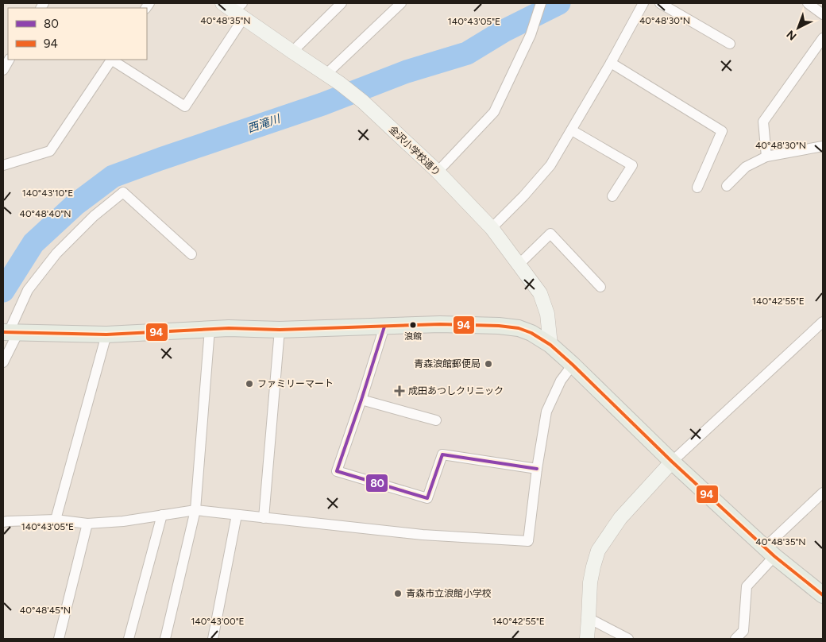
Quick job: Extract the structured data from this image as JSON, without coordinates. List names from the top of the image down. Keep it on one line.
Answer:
{"streets":{"street":["金沢小学校通り"]},"water":["西滝川"],"places":{"other":["浪館","青森浪館郵便局","ファミリーマート","青森市立浪館小学校"],"health":["成田あつしクリニック"]},"lines":["transit line 94","transit line 80"],"legend":["80","94"],"north":"bottom left","coordinates":["40°48'35\"N","40°48'30\"N","140°43'05\"E","140°43'10\"E","40°48'40\"N","140°42'55\"E","40°48'45\"N","140°43'00\"E"]}
